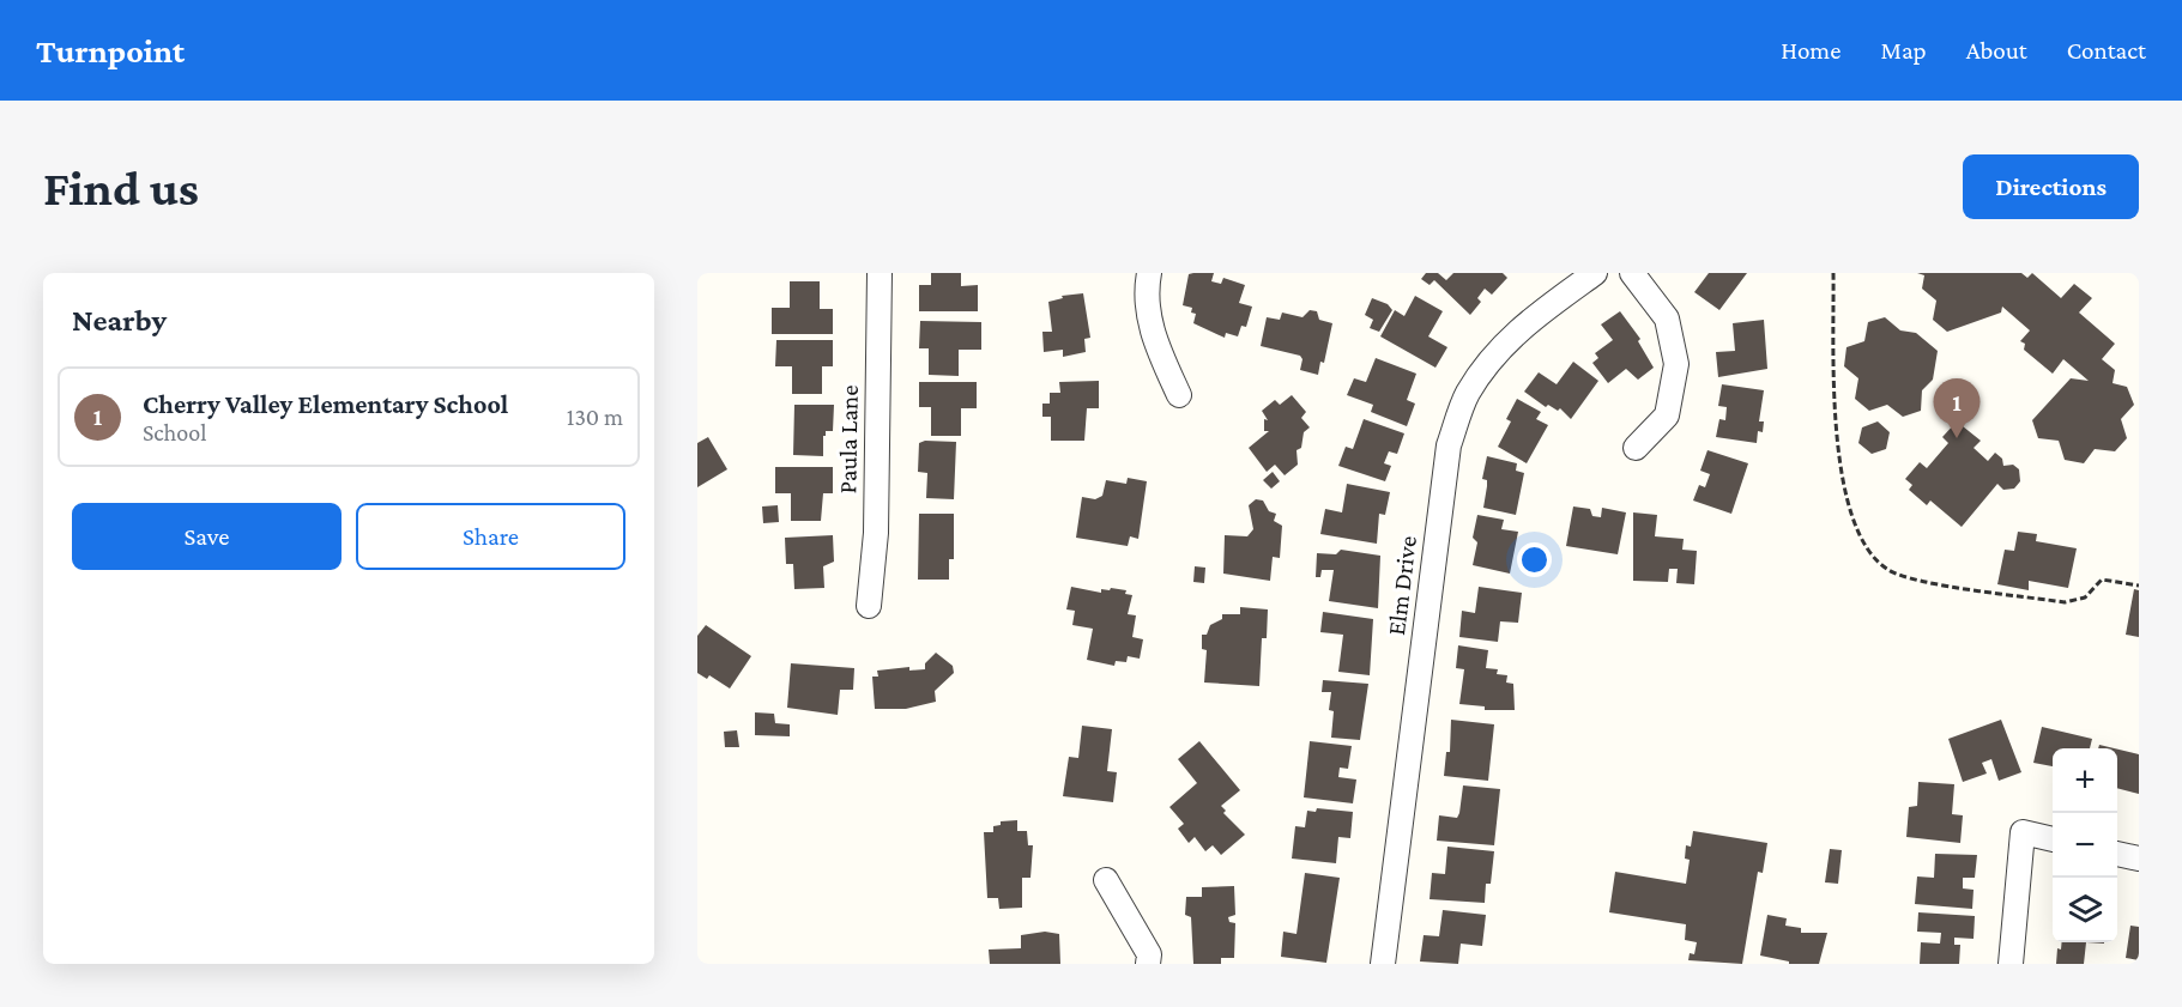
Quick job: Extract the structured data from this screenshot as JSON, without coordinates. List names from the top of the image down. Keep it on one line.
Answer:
{"streets":{"street":["Paula Lane","Elm Drive"]},"page":{"header":"Turnpoint","nav":["Home","Map","About","Contact"],"buttons":["Directions",["Save","Share"]],"title":"Find us","heading":"Nearby","list":[{"mark":"1","name":"Cherry Valley Elementary School","note":"School","value":"130 m"}],"pins":"1","map_buttons":["+","−"]}}
